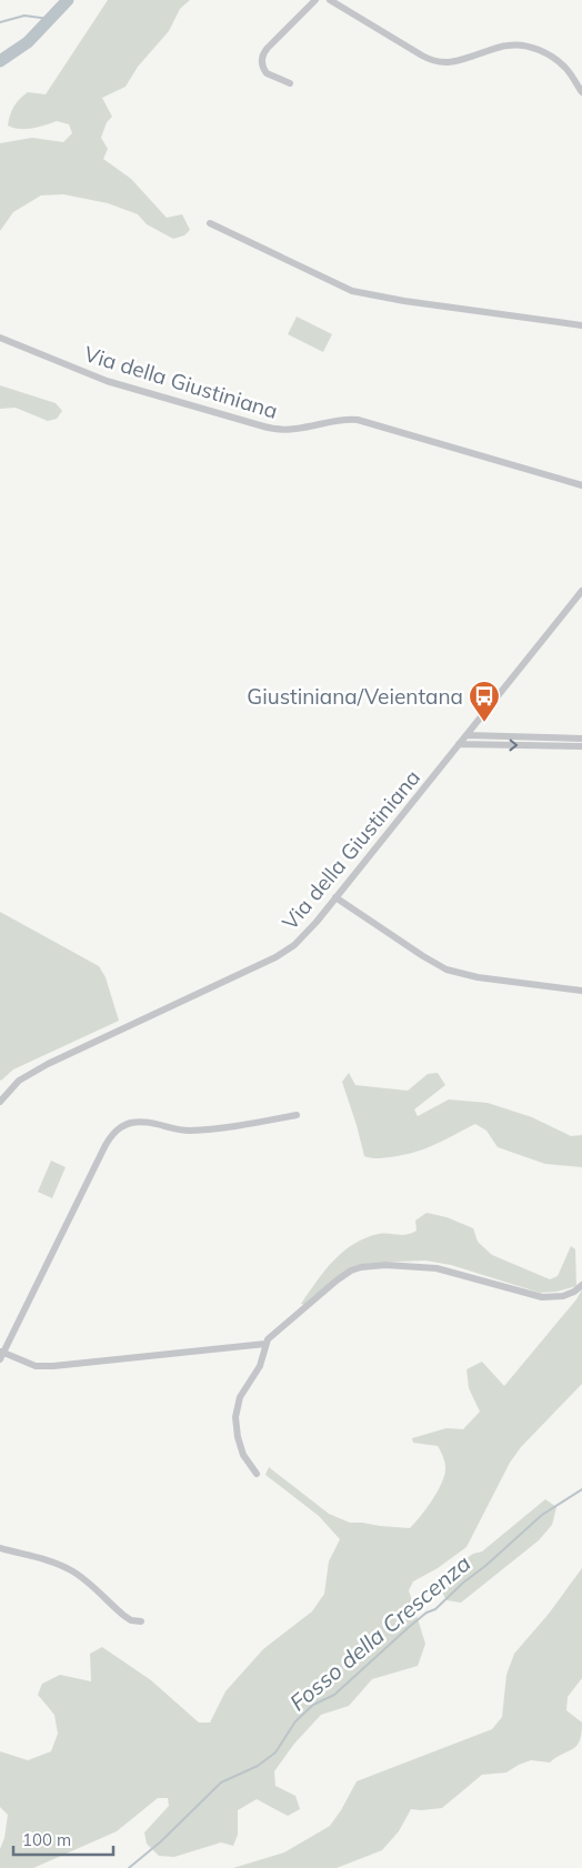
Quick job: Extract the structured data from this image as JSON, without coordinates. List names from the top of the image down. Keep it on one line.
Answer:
{"streets":{"street":["Via della Giustiniana"]},"water":["Fosso della Crescenza"],"places":{"bus stop":["Giustiniana/Veientana"]},"scale_bar":"100 m"}
